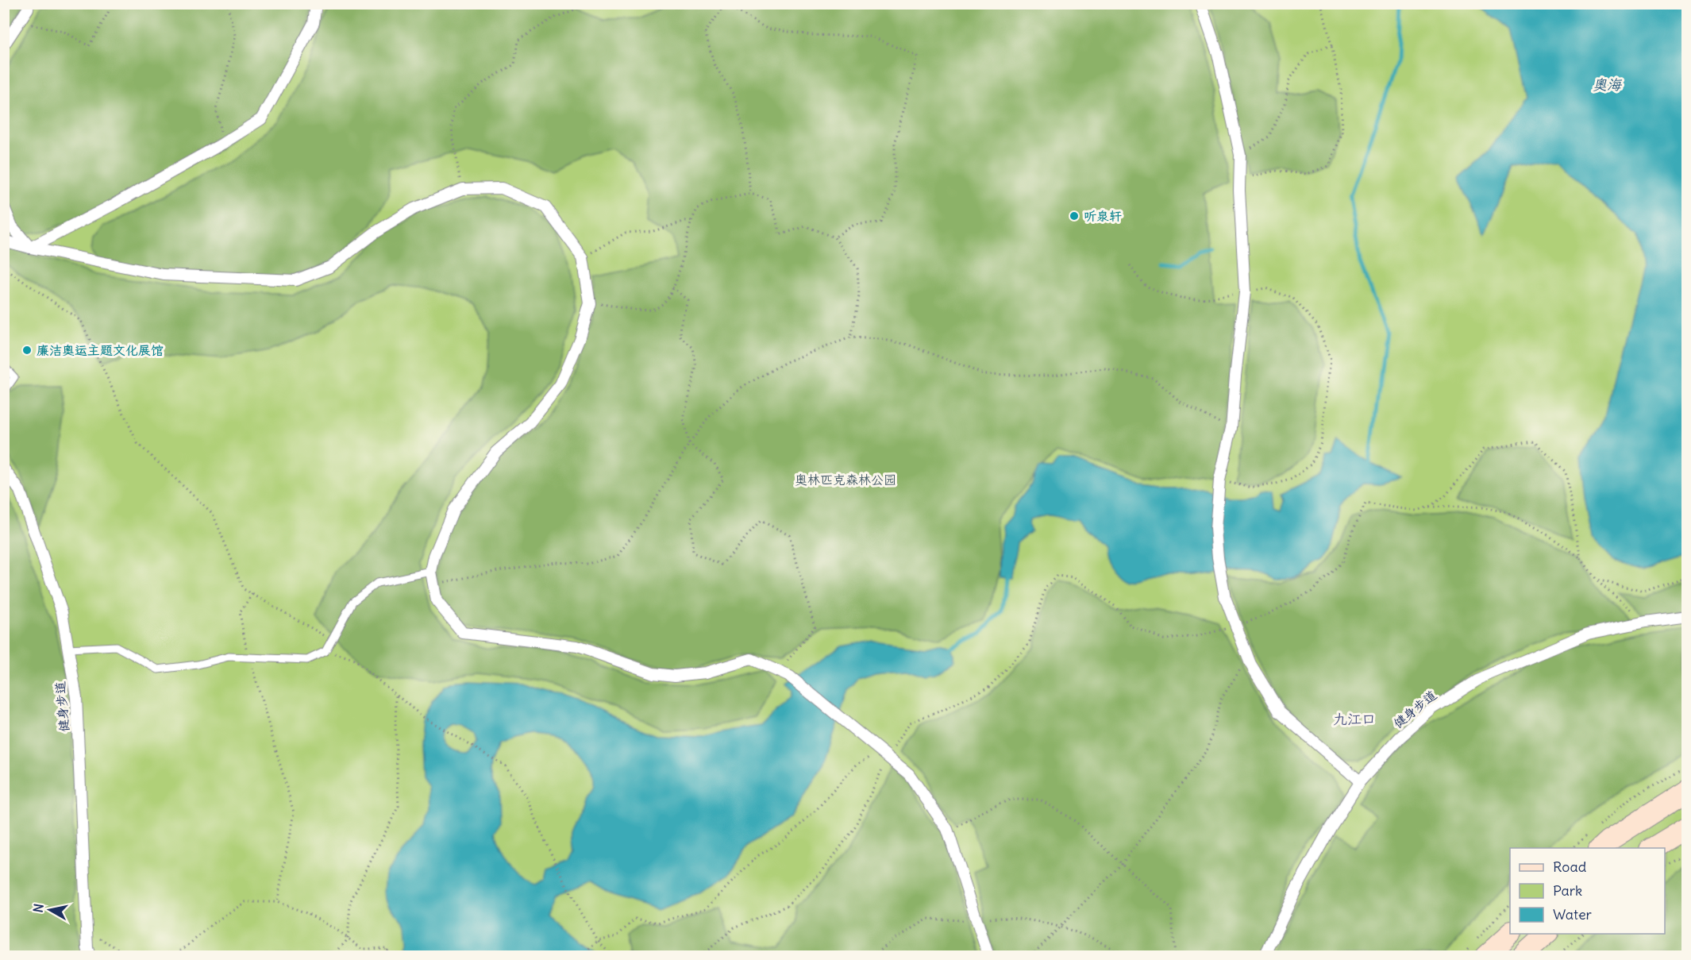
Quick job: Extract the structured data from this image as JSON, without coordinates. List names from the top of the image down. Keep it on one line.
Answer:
{"streets":{"street":["健身步道"]},"districts":["九江口"],"water":["奥海"],"parks":["奥林匹克森林公园"],"places":["听泉轩","廉洁奥运主题文化展馆"],"legend":["Road","Park","Water"],"north":"left"}
